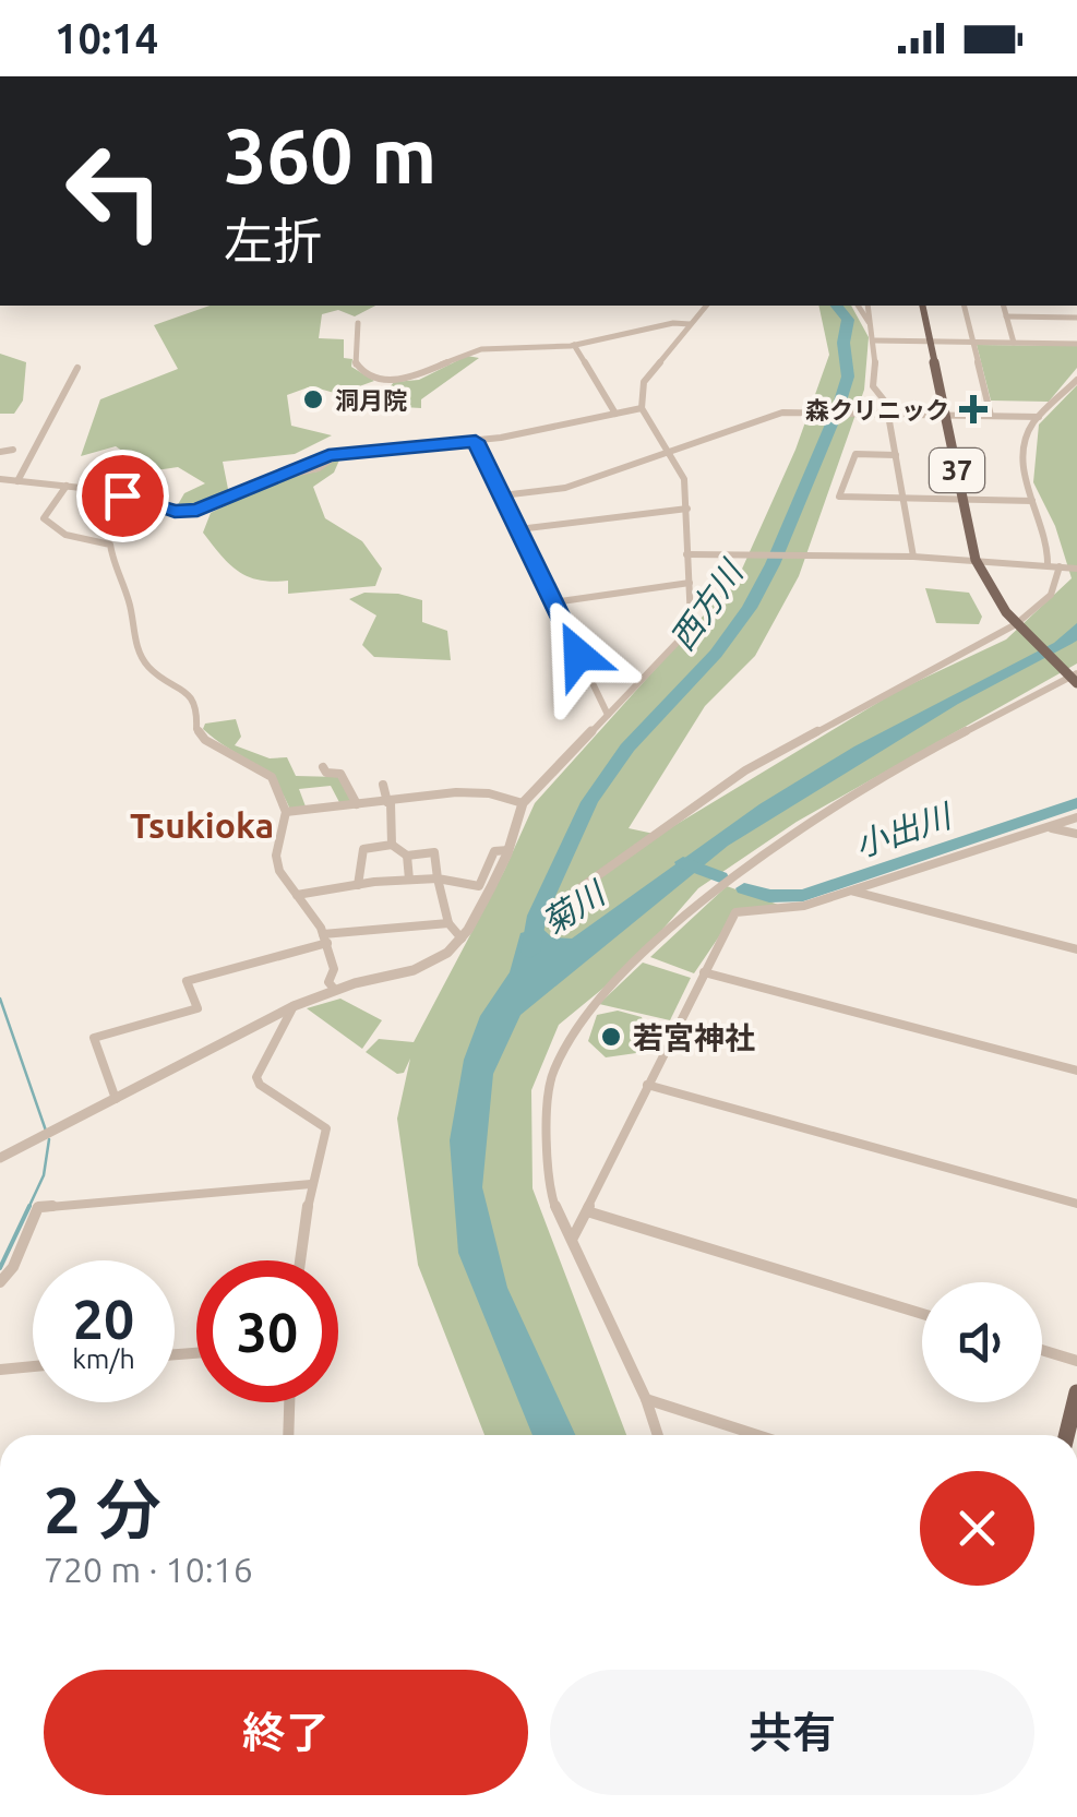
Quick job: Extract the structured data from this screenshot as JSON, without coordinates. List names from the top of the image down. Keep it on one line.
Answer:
{"streets":{"main road":["37"]},"districts":["Tsukioka"],"water":["西方川","小出川","菊川"],"places":{"other":["洞月院","若宮神社"],"health":["森クリニック"]},"page":{"status":"10:14","turn":["360 m","左折"],"speed":"20 km/h","limit":"30","heading":["2 分","720 m · 10:16"],"buttons":["終了","共有"]}}
